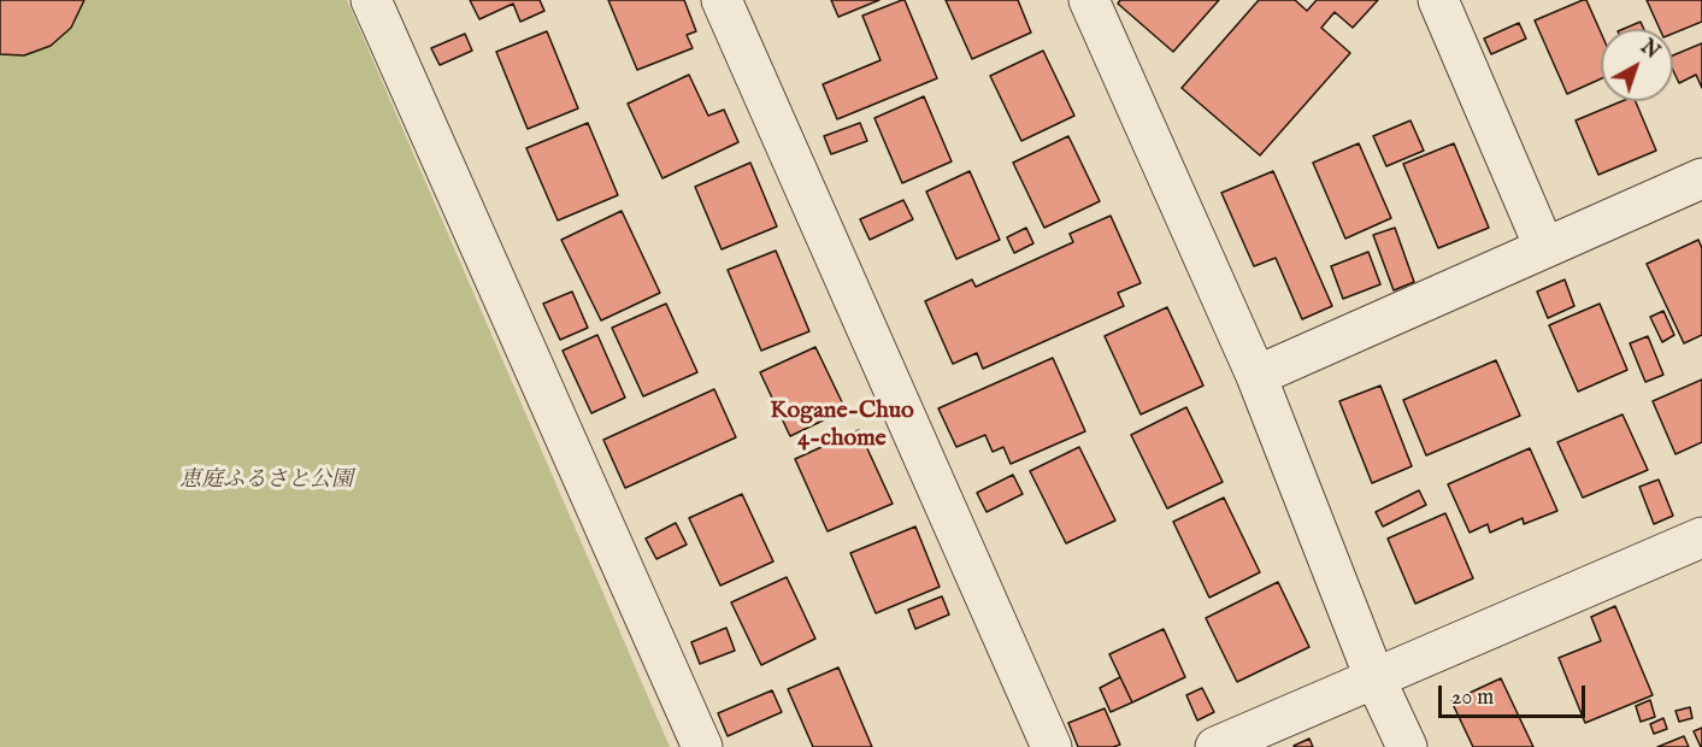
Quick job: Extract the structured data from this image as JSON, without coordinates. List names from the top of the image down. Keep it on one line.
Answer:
{"districts":["Kogane-Chuo 4-chome"],"parks":["恵庭ふるさと公園"],"scale_bar":"20 m","north":"top right"}
